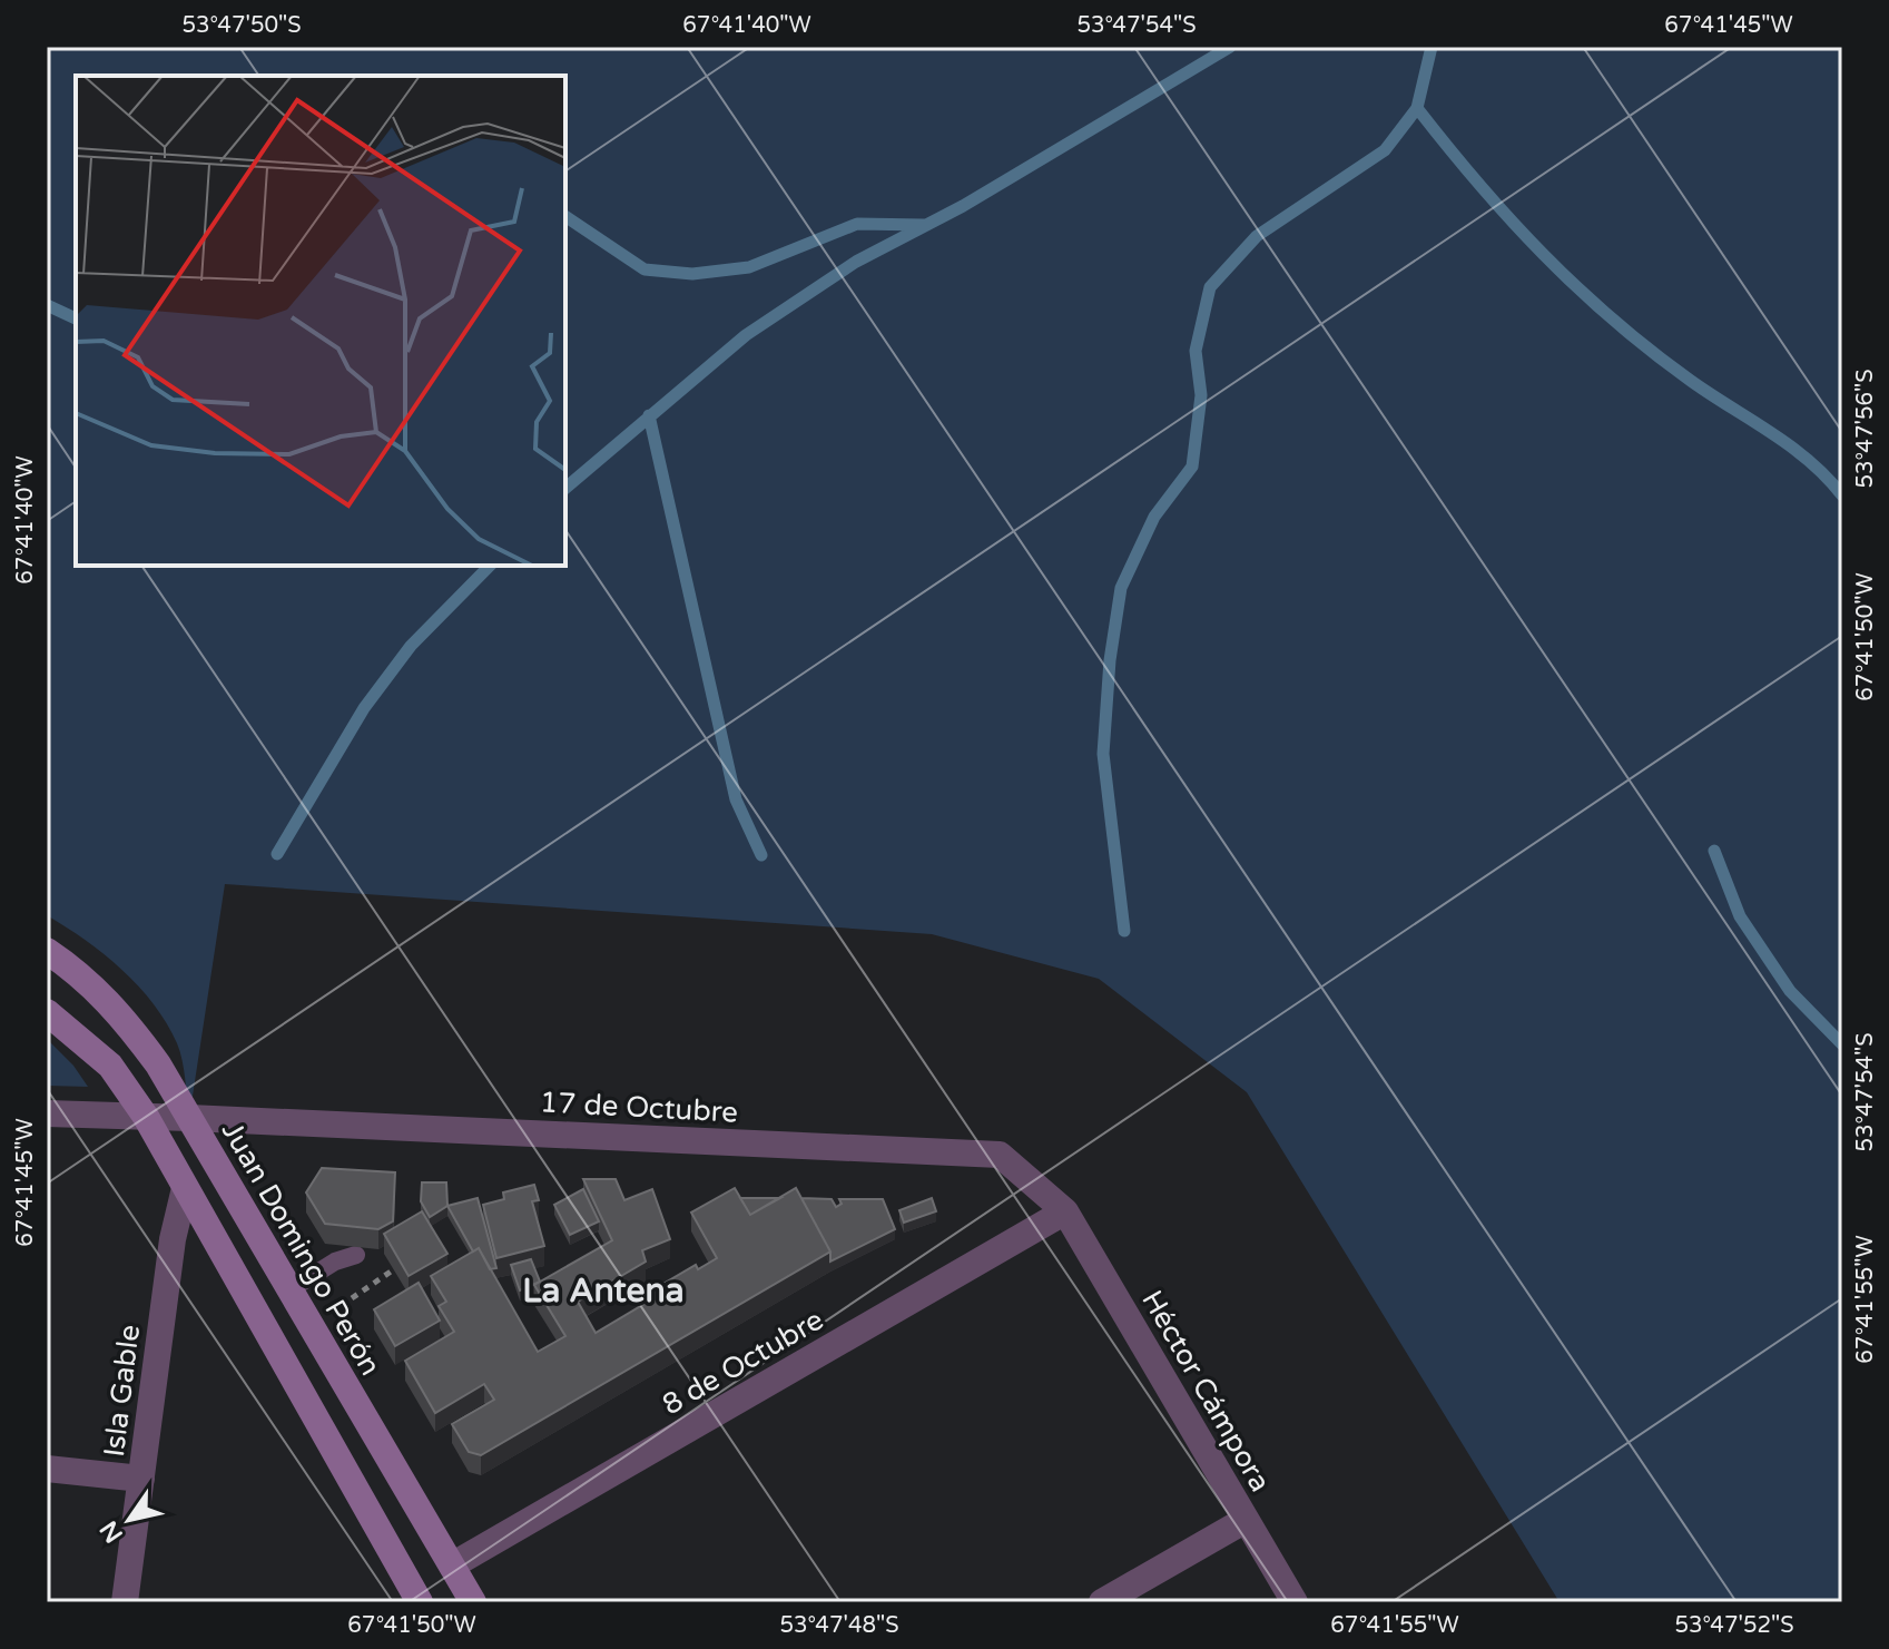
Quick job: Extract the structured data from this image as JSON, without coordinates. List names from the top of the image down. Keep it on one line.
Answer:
{"streets":{"main road":["Juan Domingo Perón"],"street":["17 de Octubre","8 de Octubre","Isla Gable","Héctor Cámpora"]},"crossings":[["17 de Octubre","Juan Domingo Perón"],["17 de Octubre","8 de Octubre"],["17 de Octubre","Héctor Cámpora"],["Juan Domingo Perón","8 de Octubre"],["8 de Octubre","Héctor Cámpora"]],"districts":["La Antena"],"north":"bottom left","coordinates":["53°47'50\"S","67°41'40\"W","53°47'54\"S","67°41'45\"W","53°47'56\"S","67°41'50\"W","67°41'55\"W","53°47'48\"S","53°47'52\"S"]}
